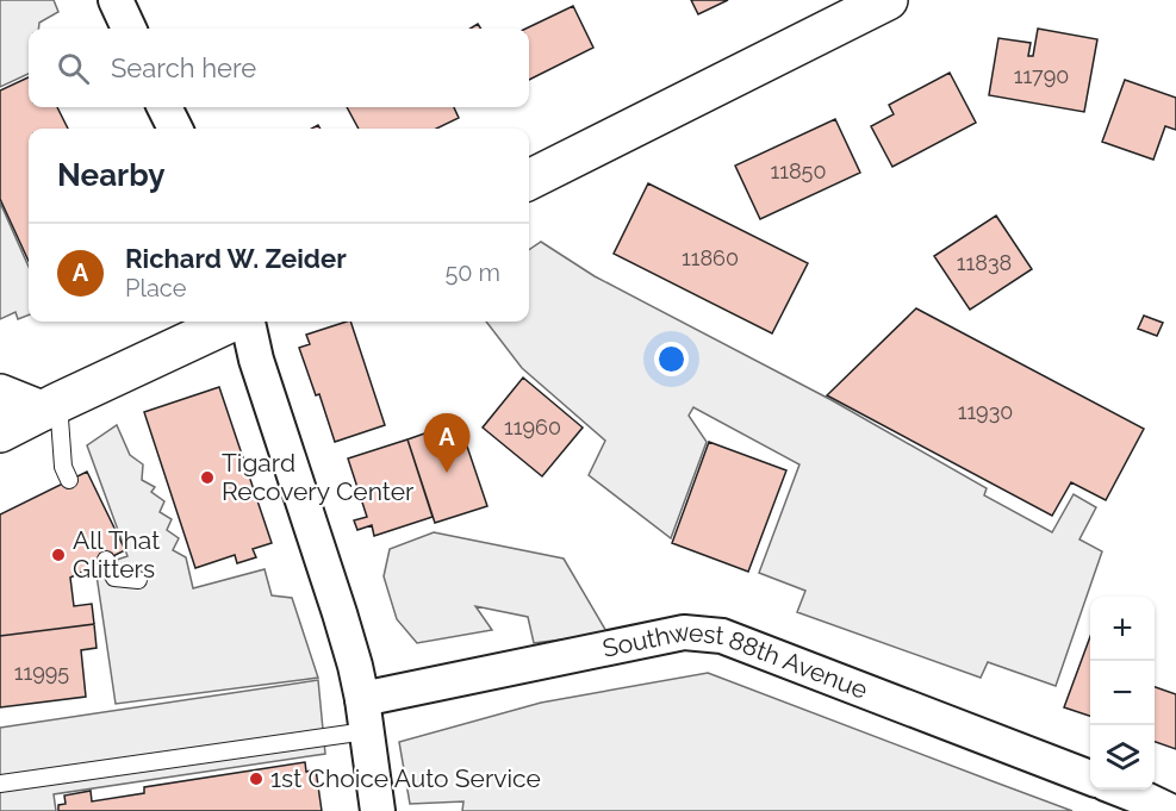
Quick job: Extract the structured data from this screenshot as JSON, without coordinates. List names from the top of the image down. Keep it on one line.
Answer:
{"streets":{"street":["Southwest 88th Avenue"]},"places":["Tigard Recovery Center","All That Glitters","1st Choice Auto Service"],"house_numbers":["11790","11850","11860","11838","11930","11960","11995"],"page":{"search":"Search here","heading":"Nearby","list":[{"mark":"A","name":"Richard W. Zeider","note":"Place","value":"50 m"}],"pins":"A","map_buttons":["+","−"]}}
